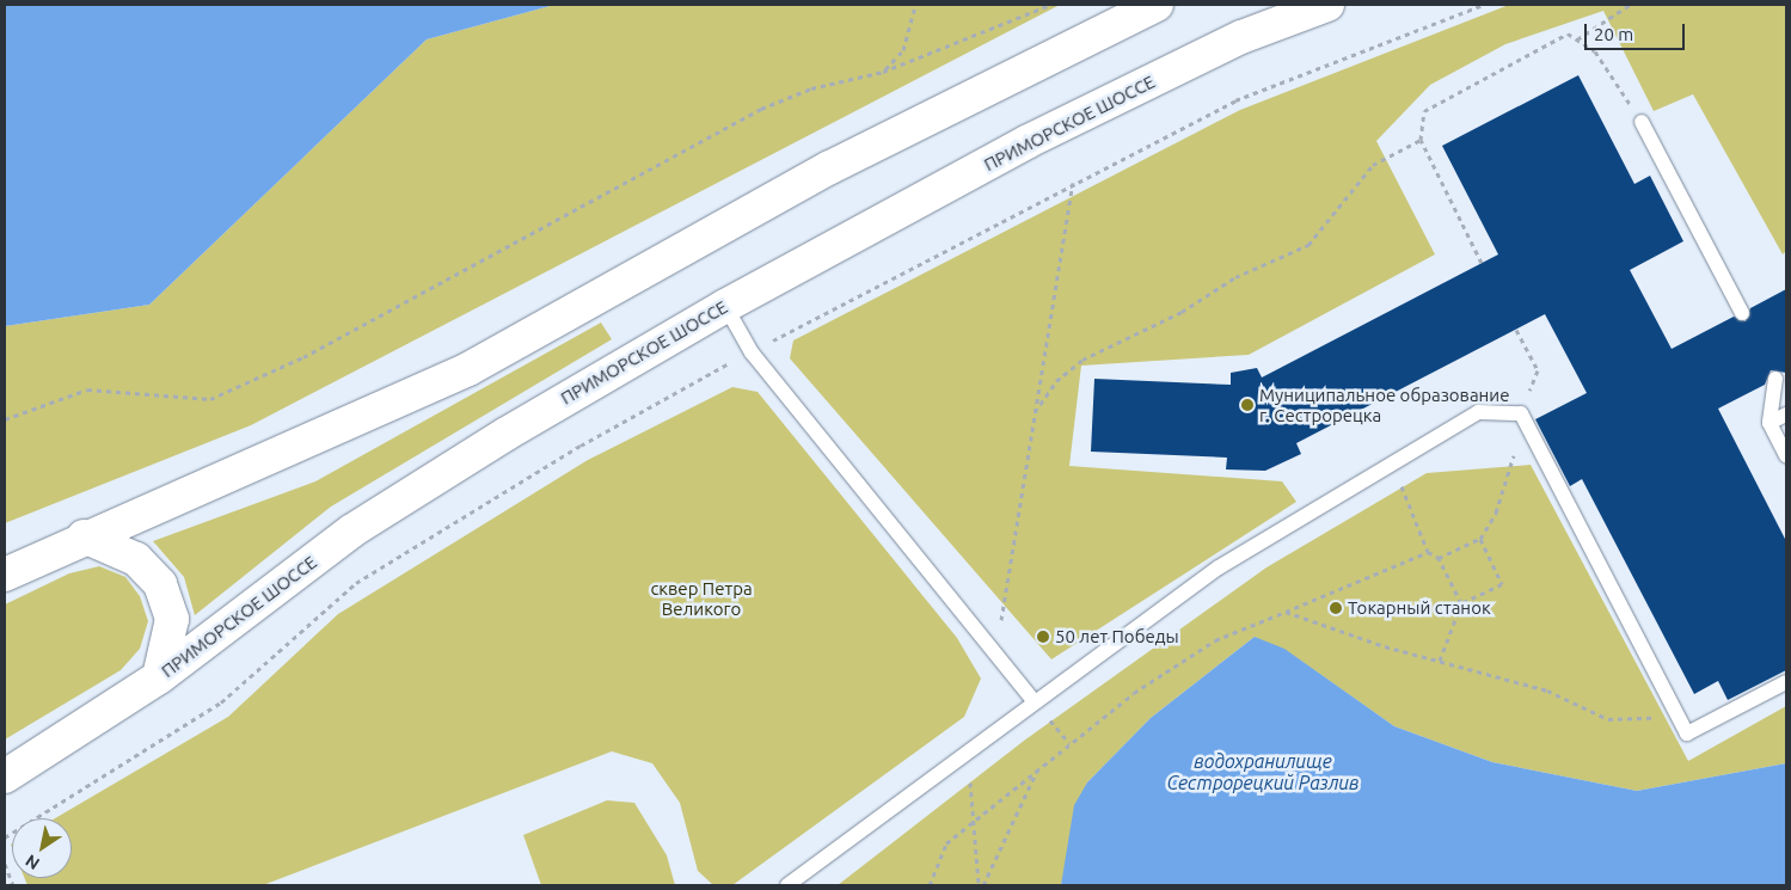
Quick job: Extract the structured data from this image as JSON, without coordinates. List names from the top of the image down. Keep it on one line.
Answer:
{"streets":{"highway":["ПРИМОРСКОЕ ШОССЕ"]},"water":["водохранилище Сестрорецкий Разлив"],"parks":["сквер Петра Великого"],"places":["Муниципальное образование г. Сестрорецка","Токарный станок","50 лет Победы"],"scale_bar":"20 m","north":"bottom left"}
